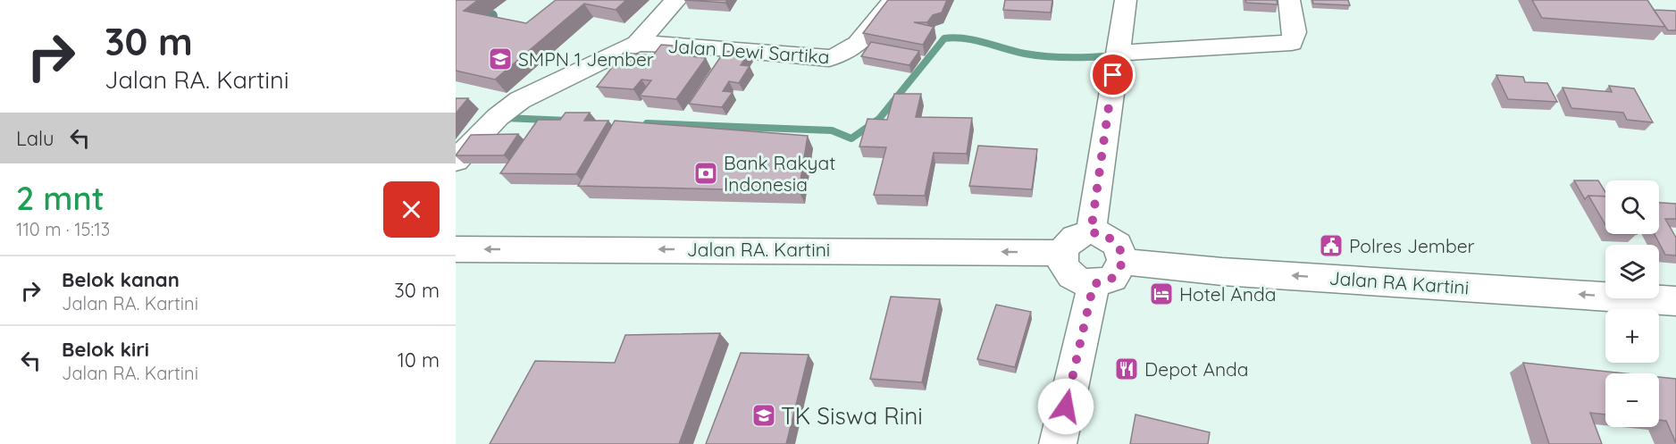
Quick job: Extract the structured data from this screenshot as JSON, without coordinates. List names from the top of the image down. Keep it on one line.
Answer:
{"streets":{"street":["Jalan Dewi Sartika","Jalan RA. Kartini","Jalan RA Kartini"]},"crossings":[["Jalan RA. Kartini","Jalan RA Kartini"]],"one_way":["Jalan RA. Kartini","Jalan RA Kartini"],"places":{"school or university":["SMPN 1 Jember","TK Siswa Rini"],"bank":["Bank Rakyat Indonesia"],"public building":["Polres Jember"],"hotel":["Hotel Anda"],"restaurant":["Depot Anda"]},"page":{"turn":["30 m","Jalan RA. Kartini"],"then":"Lalu","heading":["2 mnt","110 m · 15:13"],"map_buttons":["+","−"],"list":[{"name":"Belok kanan","note":"Jalan RA. Kartini","value":"30 m"},{"name":"Belok kiri","note":"Jalan RA. Kartini","value":"10 m"}]}}
